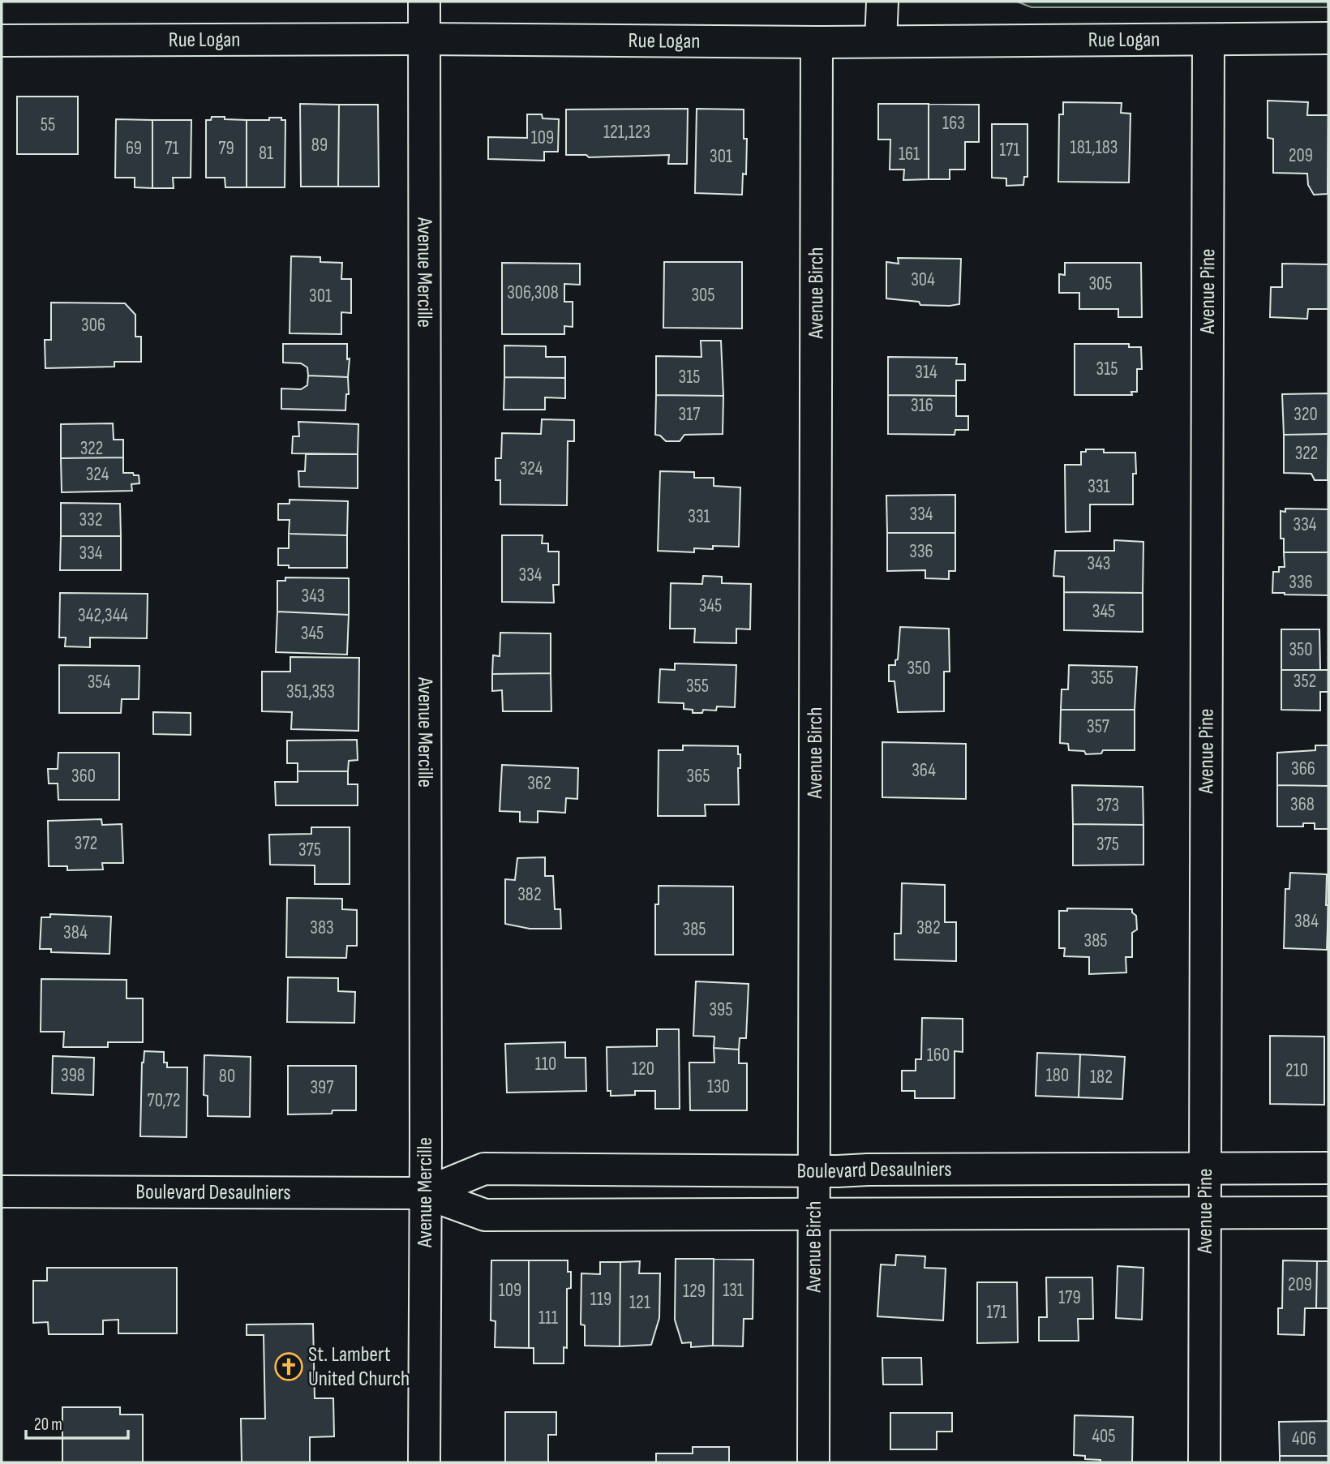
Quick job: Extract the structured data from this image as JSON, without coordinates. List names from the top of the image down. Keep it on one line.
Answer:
{"streets":{"street":["Rue Logan","Avenue Mercille","Avenue Pine","Avenue Birch","Boulevard Desaulniers"]},"crossings":[["Rue Logan","Avenue Mercille"],["Rue Logan","Avenue Pine"],["Rue Logan","Avenue Birch"],["Avenue Mercille","Boulevard Desaulniers"],["Avenue Pine","Boulevard Desaulniers"],["Avenue Birch","Boulevard Desaulniers"]],"places":{"church":["St. Lambert United Church"]},"house_numbers":["163","55","121,123","109","89","181,183","69","71","79","171","81","161","209","301","304","305","306,308","305","301","306","315","314","315","316","317","320","322","322","324","324","331","334","331","332","334","336","334","343","334","336","343","345","345","342,344","345","350","350","355","352","354","355","351,353","357","366","364","360","365","362","368","373","372","375","375","382","384","383","382","385","384","385","395","160","110","120","210","398","180","80","182","130","397","70,72","209","109","131","129","179","119","121","171","111","405","406"],"scale_bar":"20 m"}
